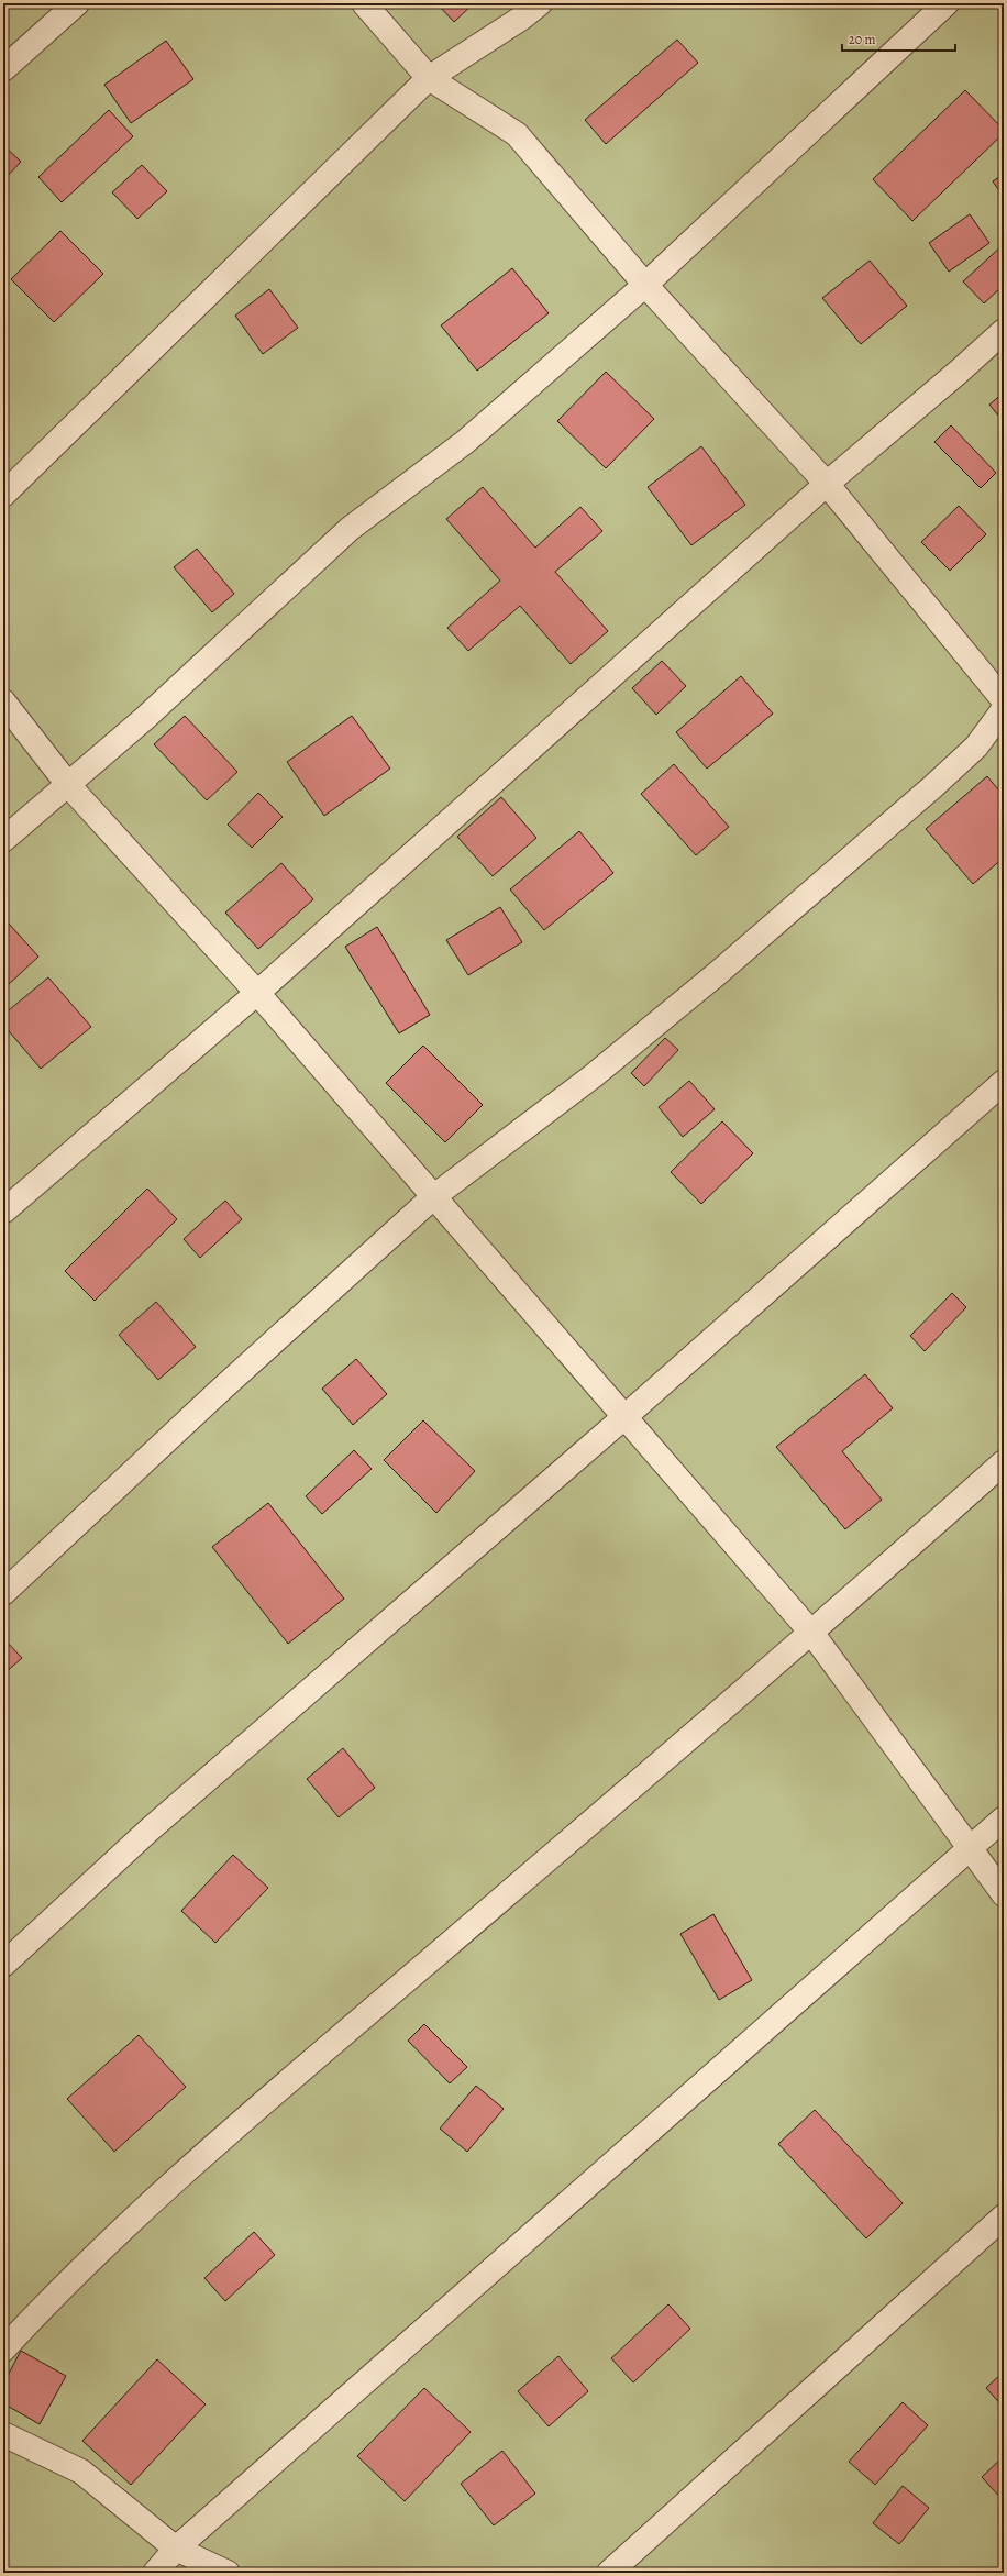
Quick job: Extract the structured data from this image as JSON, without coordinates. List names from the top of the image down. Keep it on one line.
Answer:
{"scale_bar":"20 m"}
